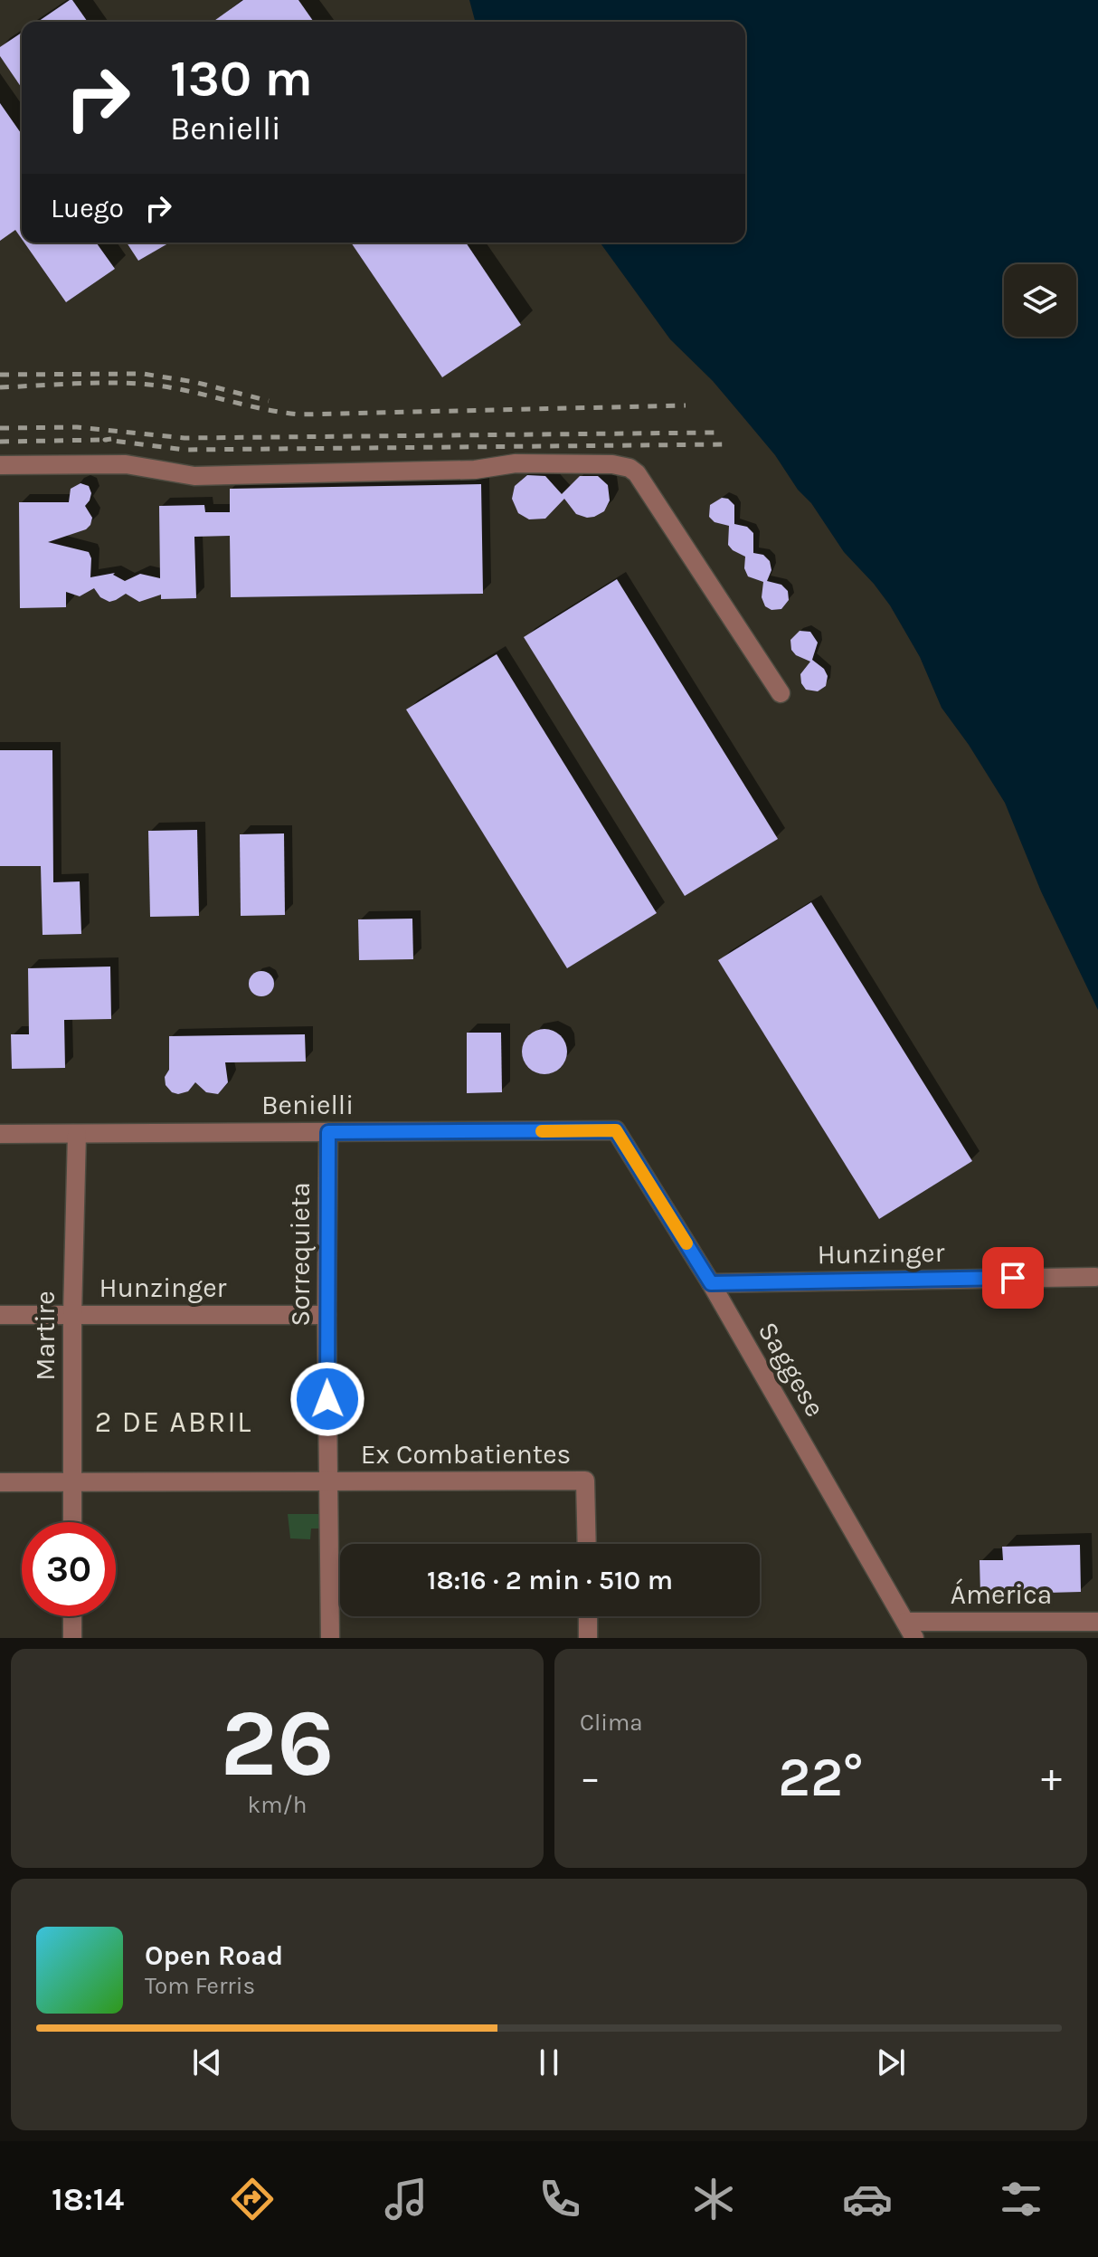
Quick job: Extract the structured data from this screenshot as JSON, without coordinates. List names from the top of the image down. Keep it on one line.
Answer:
{"streets":{"street":["Benielli","Hunzinger","Sorrequieta","Martire","Saggese","Ex Combatientes","Ámerica"]},"crossings":[["Benielli","Sorrequieta"],["Benielli","Martire"],["Benielli","Saggese"],["Hunzinger","Sorrequieta"],["Hunzinger","Martire"],["Hunzinger","Saggese"],["Sorrequieta","Ex Combatientes"],["Martire","Ex Combatientes"],["Saggese","Ámerica"]],"districts":["2 DE ABRIL"],"page":{"turn":["130 m","Benielli"],"then":"Luego","limit":"30","trip":"18:16 · 2 min · 510 m","tile":[["26","km/h"],"Clima"],"heat":["−","22°","+"],"song":["Open Road","Tom Ferris"],"tabs":"18:14"}}
